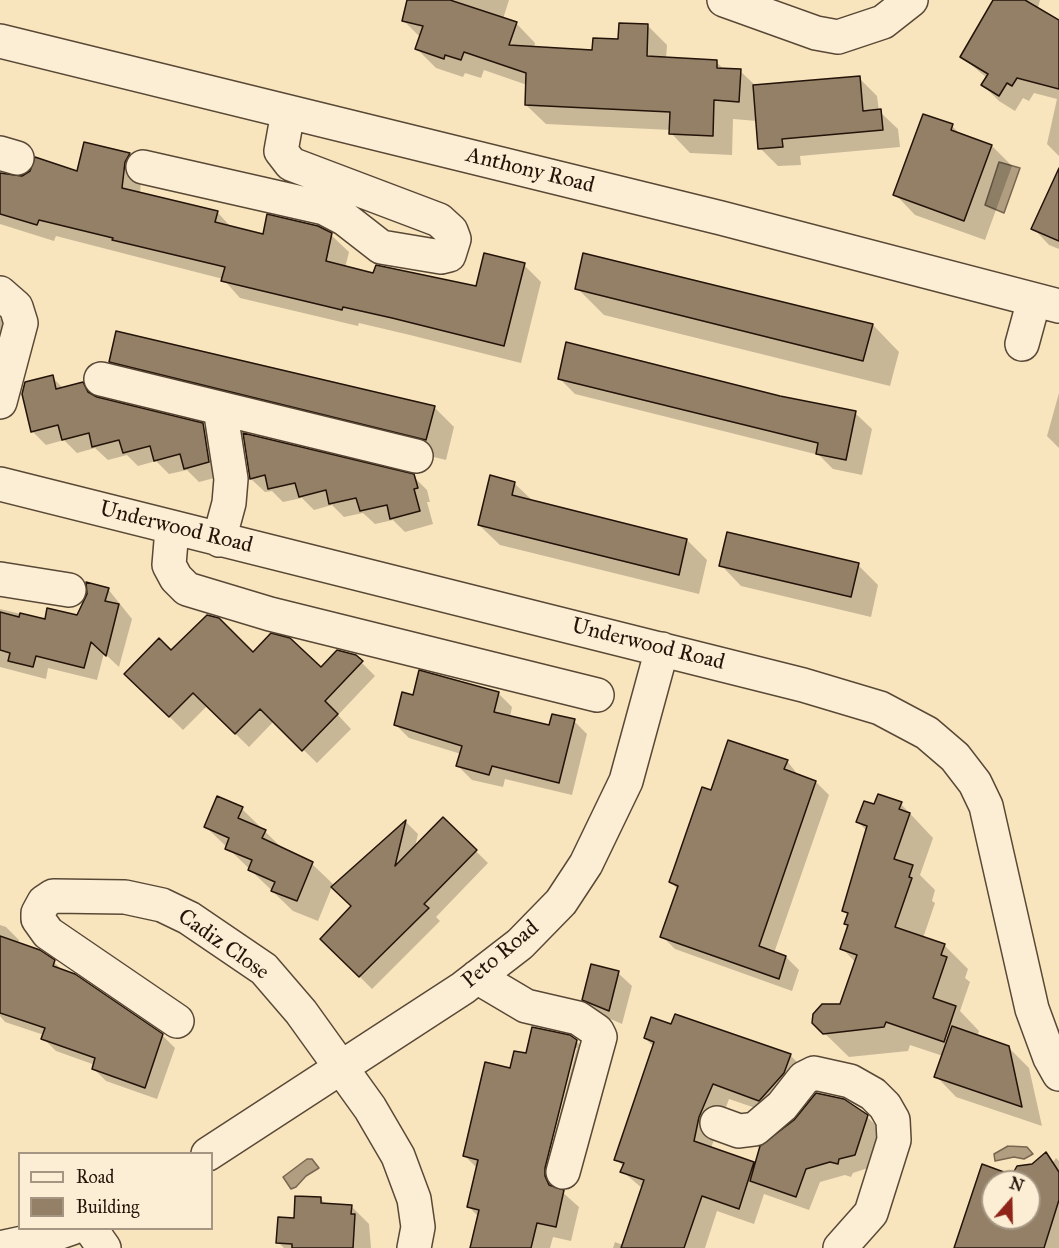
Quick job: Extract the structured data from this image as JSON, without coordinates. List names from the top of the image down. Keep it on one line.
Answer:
{"streets":{"street":["Anthony Road","Underwood Road","Cadiz Close","Peto Road"]},"crossings":[["Underwood Road","Peto Road"],["Cadiz Close","Peto Road"]],"legend":["Road","Building"],"north":"top"}
